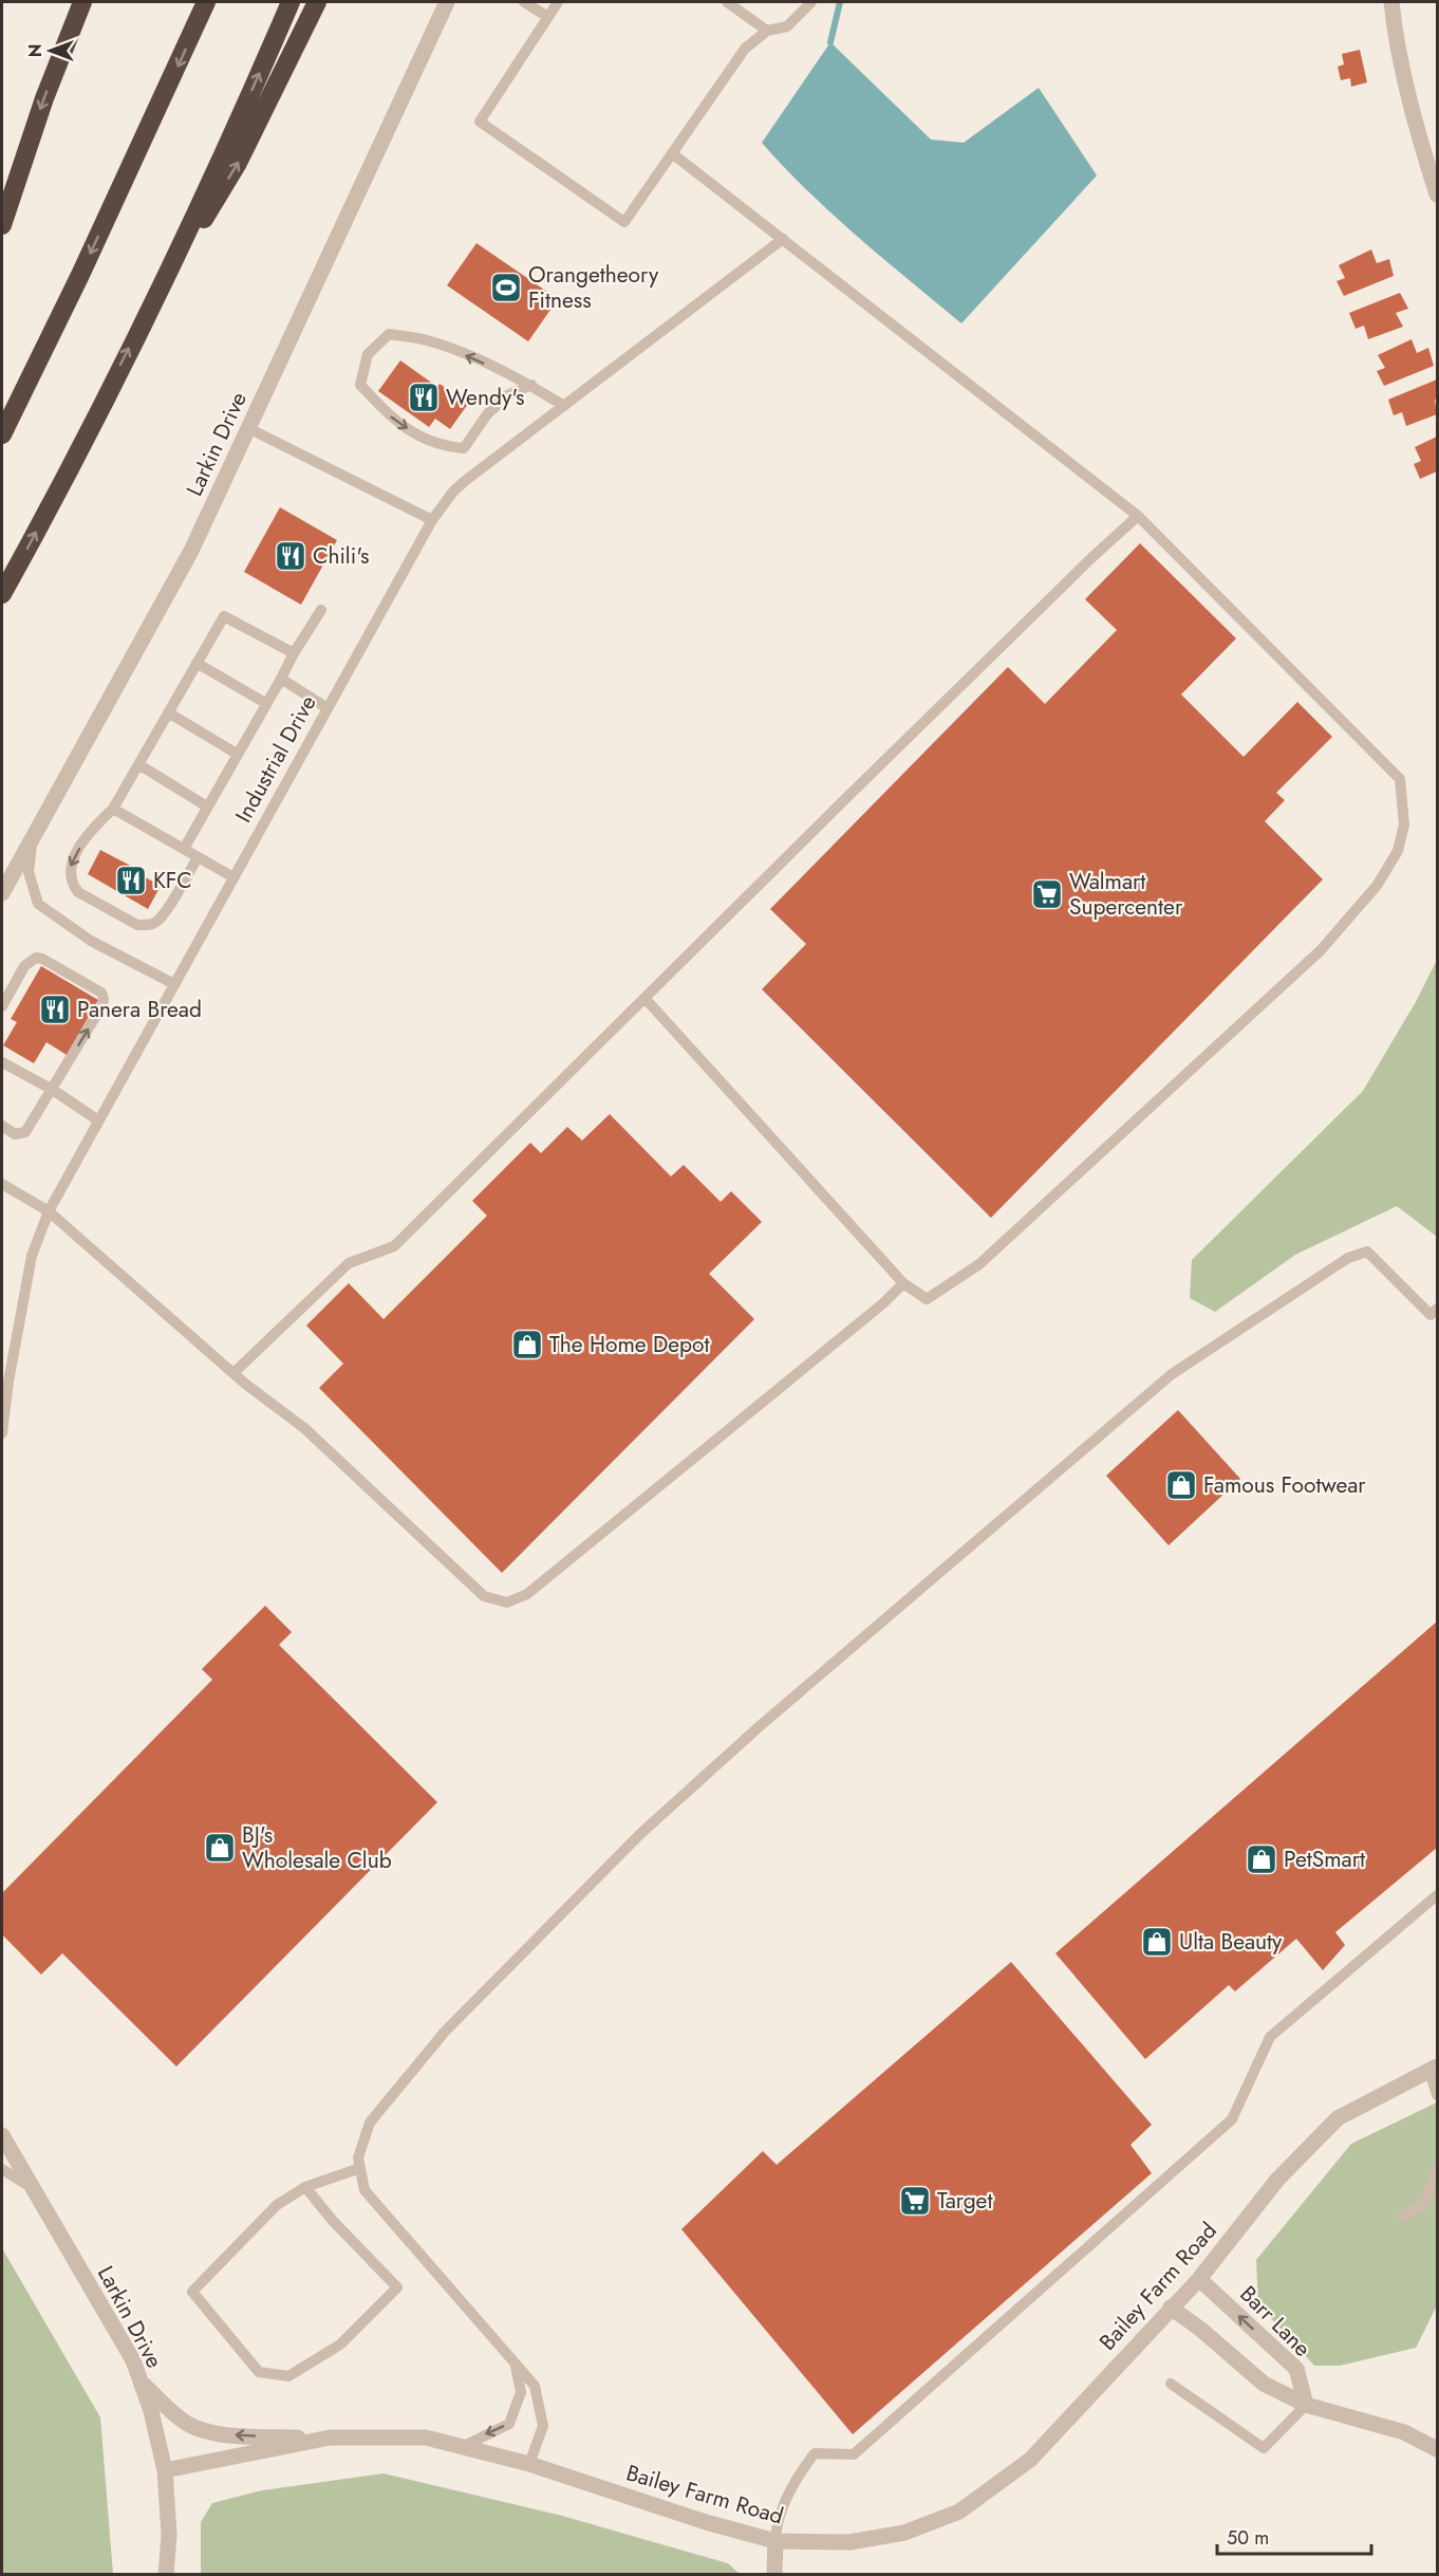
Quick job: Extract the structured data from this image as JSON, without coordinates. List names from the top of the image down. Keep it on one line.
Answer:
{"streets":{"street":["Larkin Drive","Bailey Farm Road","Barr Lane"],"lane":["Industrial Drive"]},"crossings":[["Larkin Drive","Bailey Farm Road"],["Bailey Farm Road","Barr Lane"]],"places":{"sports":["Orangetheory Fitness"],"restaurant":["Wendy's","Chili's","KFC","Panera Bread"],"supermarket":["Walmart Supercenter","Target"],"shop":["The Home Depot","Famous Footwear","BJ's Wholesale Club","PetSmart","Ulta Beauty"]},"scale_bar":"50 m","north":"left"}
